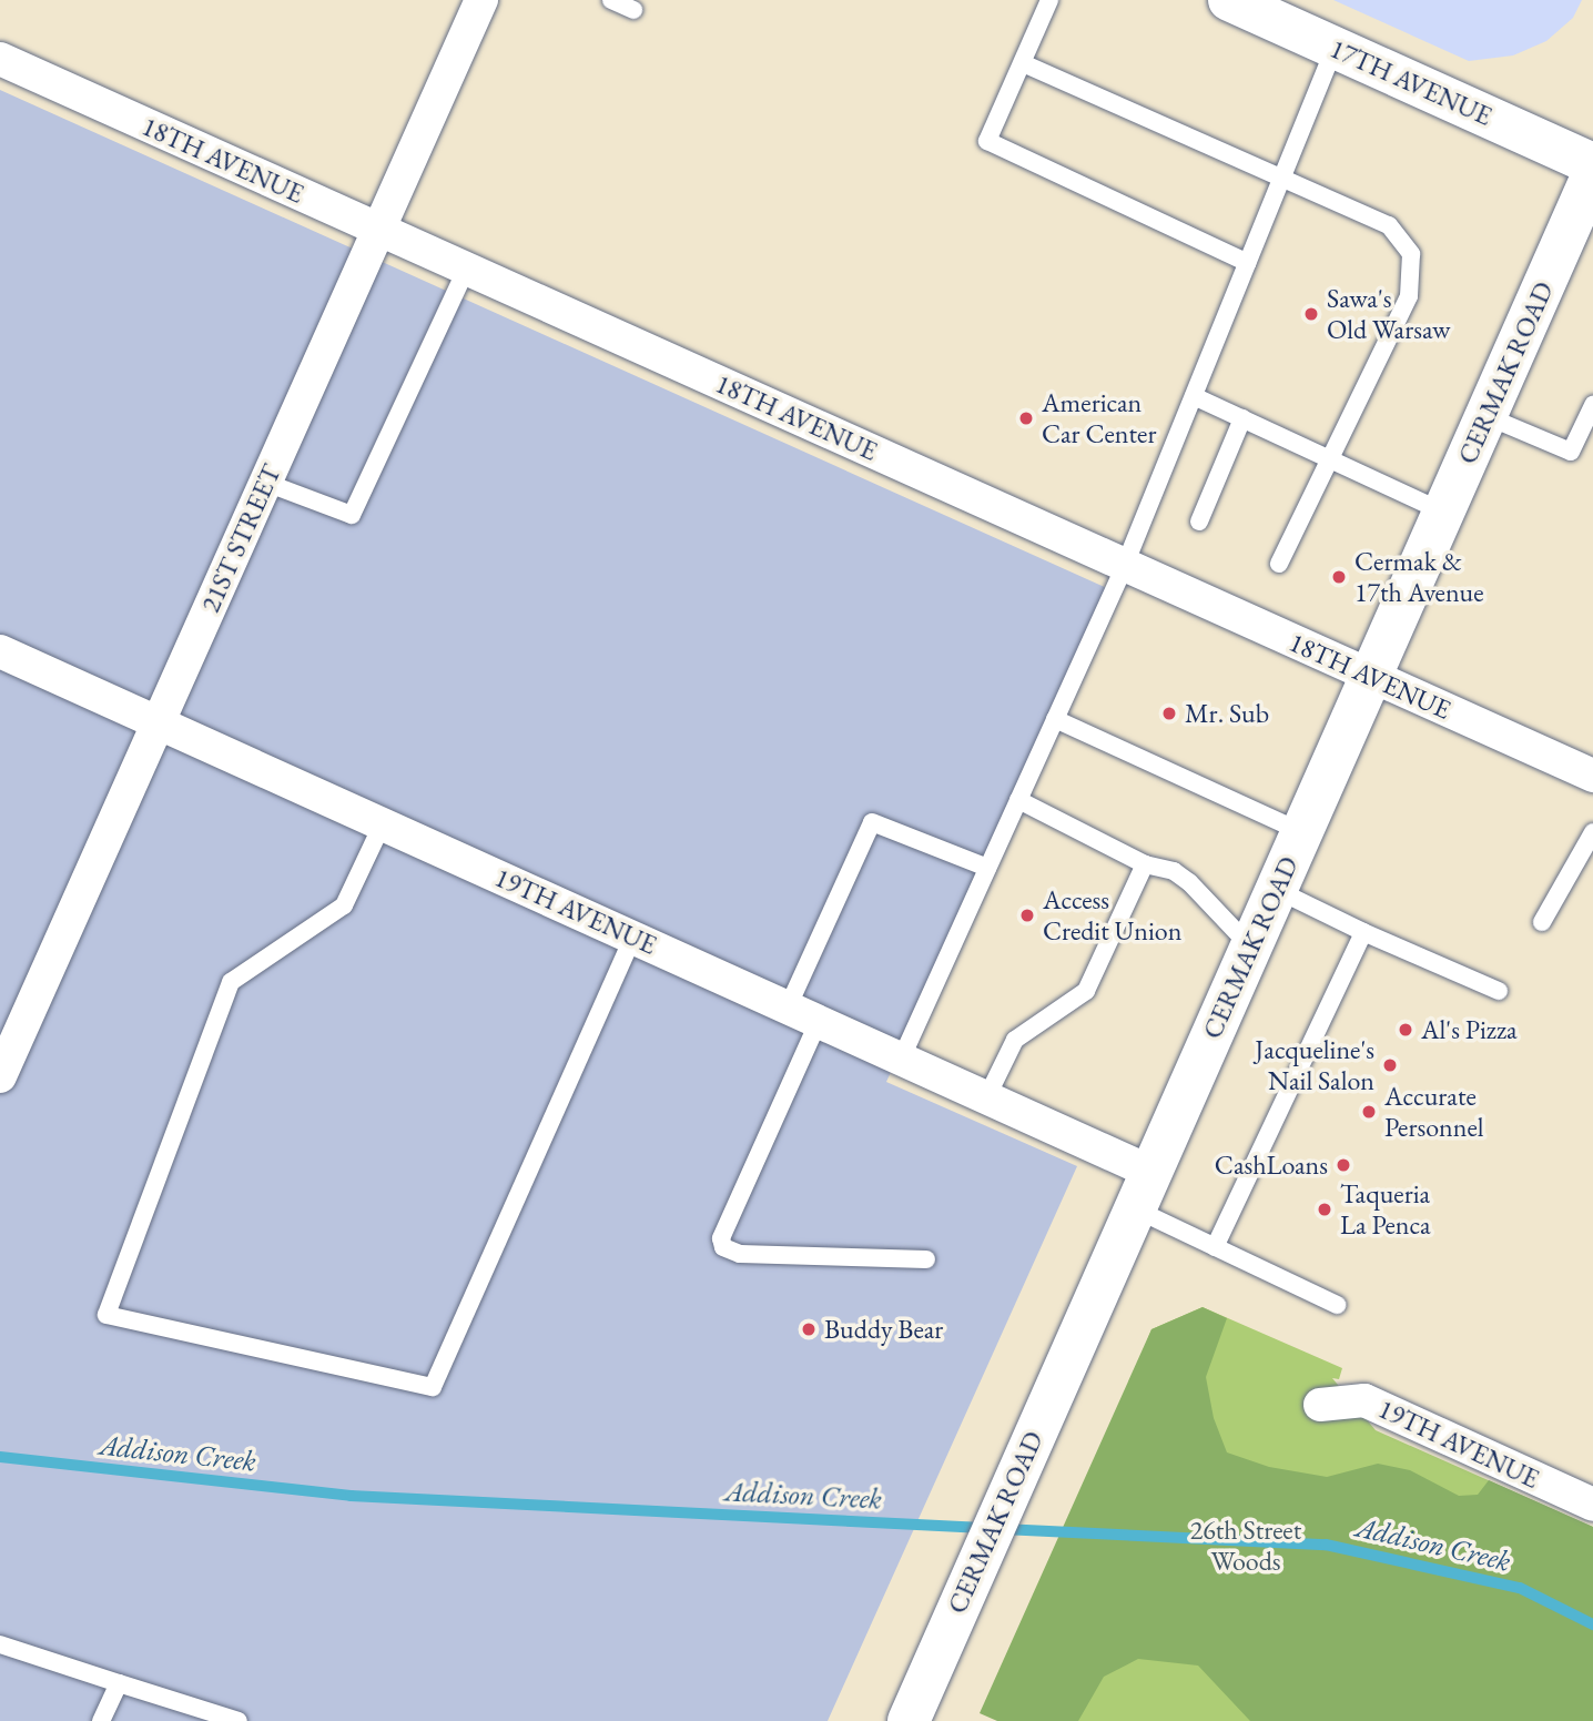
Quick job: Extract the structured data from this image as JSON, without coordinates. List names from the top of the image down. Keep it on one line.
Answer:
{"streets":{"main road":["17TH AVENUE","CERMAK ROAD"],"street":["18TH AVENUE","21ST STREET","19TH AVENUE"]},"crossings":[["18TH AVENUE","CERMAK ROAD"],["18TH AVENUE","21ST STREET"],["CERMAK ROAD","19TH AVENUE"],["21ST STREET","19TH AVENUE"]],"water":["Addison Creek"],"parks":["26th Street Woods"],"places":["Sawa's Old Warsaw","American Car Center","Cermak & 17th Avenue","Mr. Sub","Access Credit Union","Al's Pizza","Jacqueline's Nail Salon","Accurate Personnel","CashLoans","Taqueria La Penca","Buddy Bear"]}
